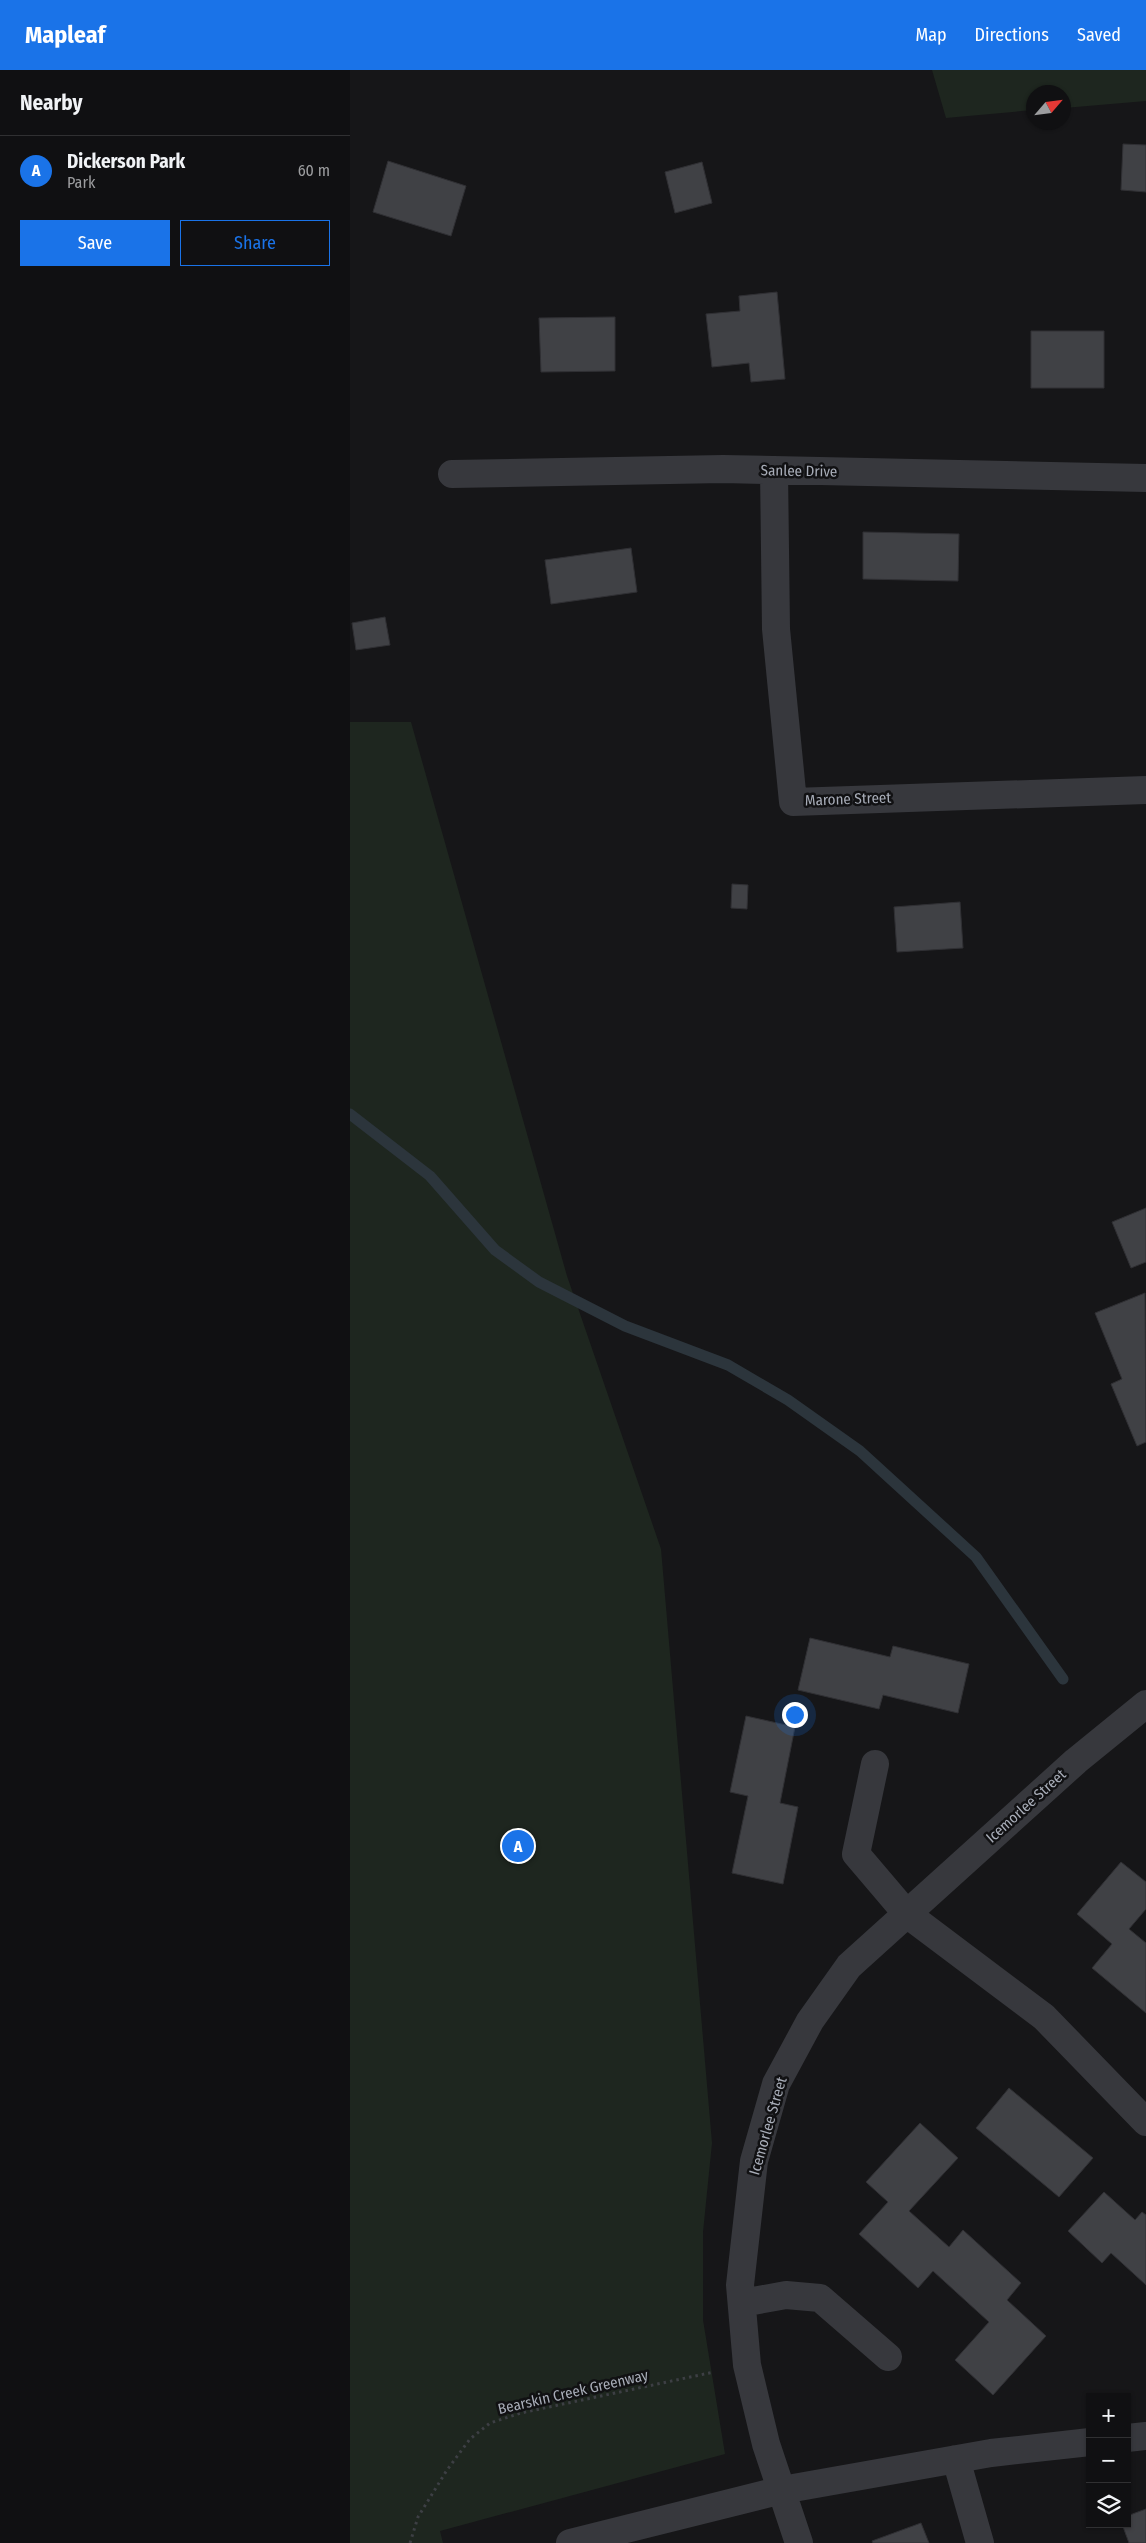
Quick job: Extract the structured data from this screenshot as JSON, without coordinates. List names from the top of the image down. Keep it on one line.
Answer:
{"streets":{"street":["Sanlee Drive","Marone Street","Icemorlee Street"],"path":["Bearskin Creek Greenway"]},"crossings":[["Sanlee Drive","Marone Street"],["Icemorlee Street","Bearskin Creek Greenway"]],"north":"top right","page":{"header":"Mapleaf","nav":["Map","Directions","Saved"],"heading":"Nearby","list":[{"mark":"A","name":"Dickerson Park","note":"Park","value":"60 m"}],"buttons":["Save","Share"],"pins":"A","map_buttons":["+","−"]}}
